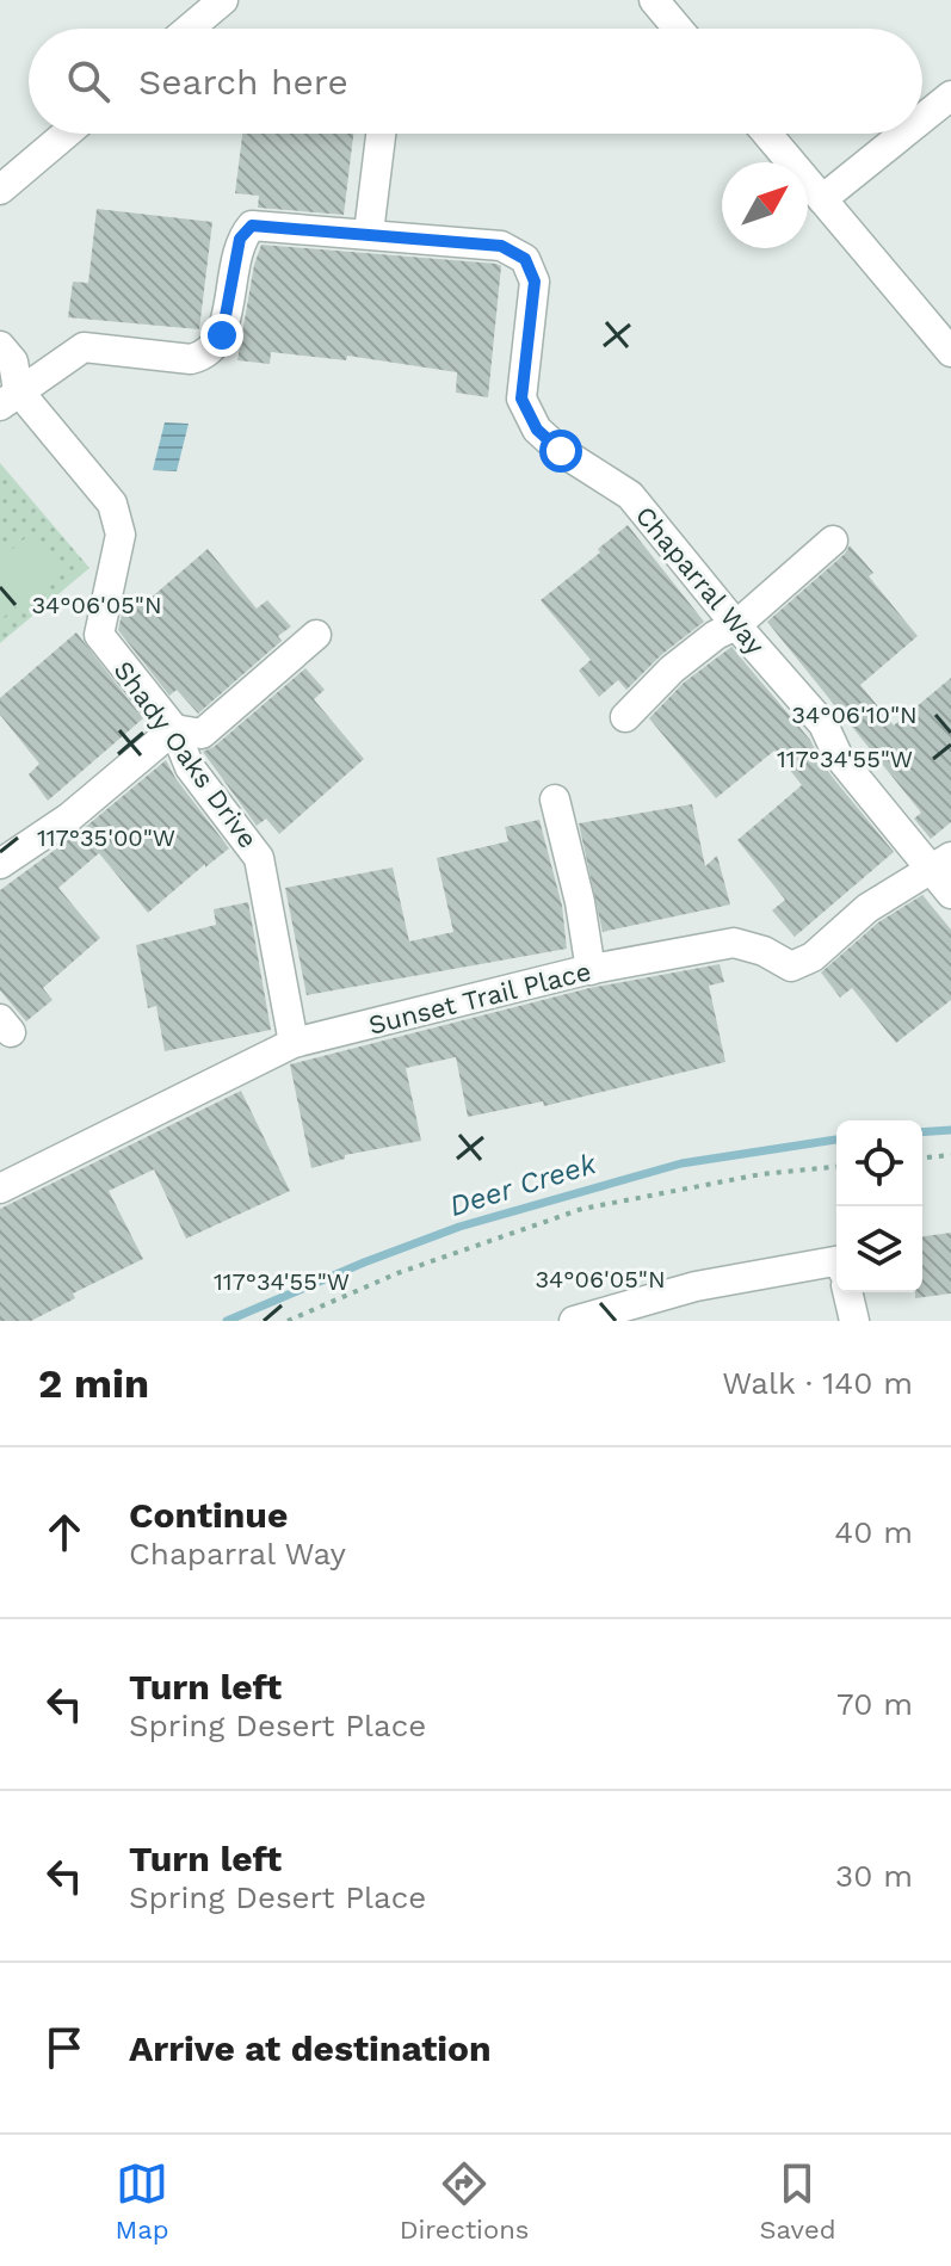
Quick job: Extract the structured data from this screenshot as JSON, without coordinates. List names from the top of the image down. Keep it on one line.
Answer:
{"streets":{"street":["Chaparral Way","Shady Oaks Drive","Sunset Trail Place"]},"crossings":[["Chaparral Way","Sunset Trail Place"],["Shady Oaks Drive","Sunset Trail Place"]],"water":["Deer Creek"],"north":"top right","page":{"search":"Search here","heading":["2 min","Walk · 140 m"],"list":[["Continue","Chaparral Way","40 m"],["Turn left","Spring Desert Place","70 m"],["Turn left","Spring Desert Place","30 m"],"Arrive at destination"],"nav":["Map","Directions","Saved"]},"coordinates":["34°06'05\"N","34°06'10\"N","117°34'55\"W","117°35'00\"W"]}
